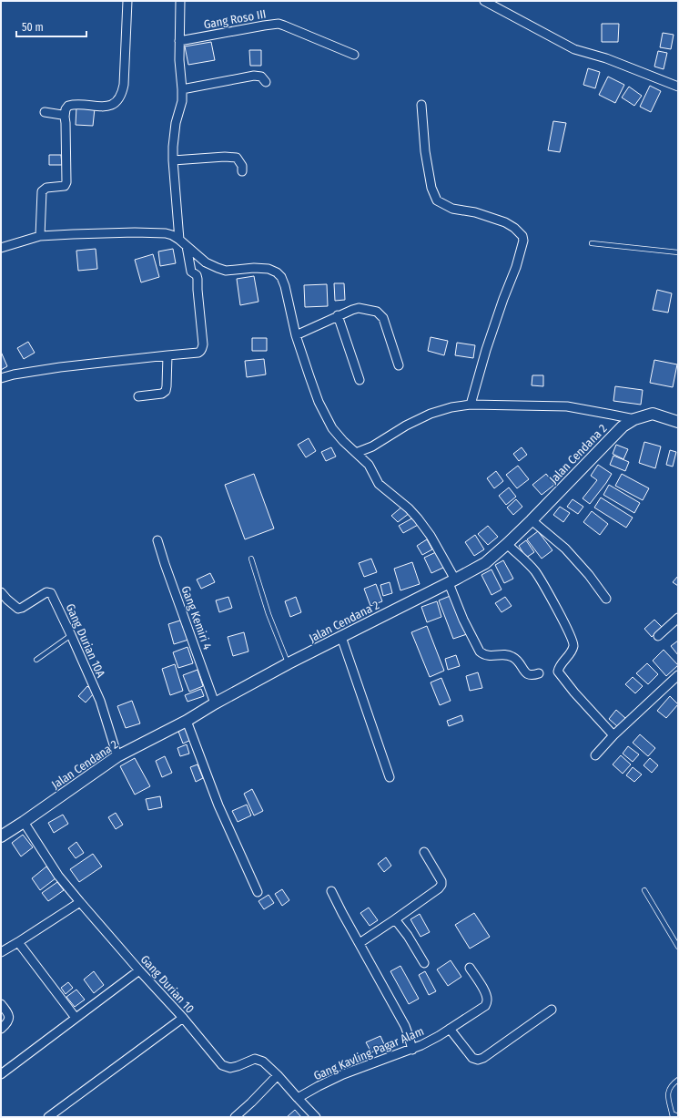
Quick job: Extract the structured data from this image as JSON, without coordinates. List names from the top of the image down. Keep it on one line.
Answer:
{"streets":{"street":["Gang Roso III","Jalan Cendana 2","Gang Kemiri 4","Gang Durian 10A","Gang Durian 10","Gang Kavling Pagar Alam"]},"crossings":[["Jalan Cendana 2","Gang Kemiri 4"],["Jalan Cendana 2","Gang Durian 10A"],["Jalan Cendana 2","Gang Durian 10"],["Gang Durian 10","Gang Kavling Pagar Alam"]],"scale_bar":"50 m"}
